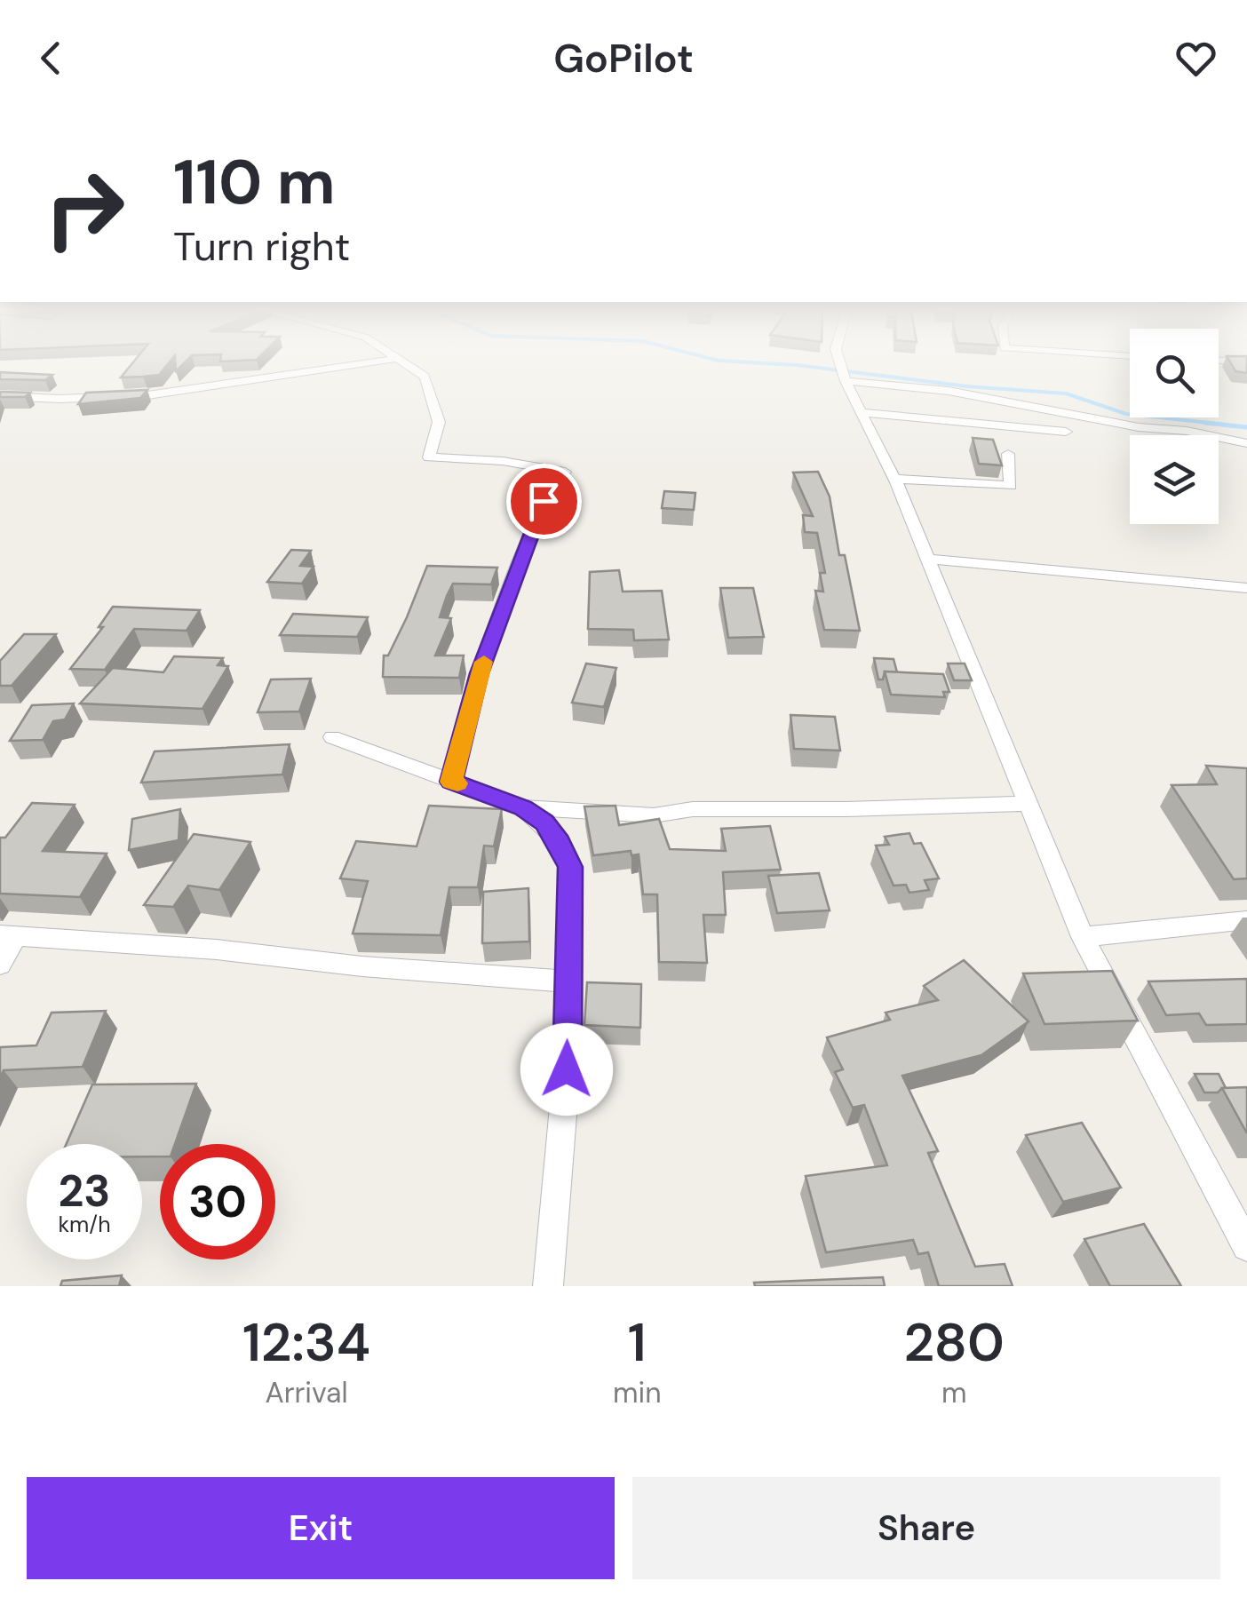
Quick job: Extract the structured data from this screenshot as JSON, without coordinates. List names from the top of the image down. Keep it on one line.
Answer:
{"page":{"header":"GoPilot","turn":["110 m","Turn right"],"speed":"23 km/h","limit":"30","eta":["12:34","Arrival","1","min","280","m"],"buttons":["Exit","Share"]}}
